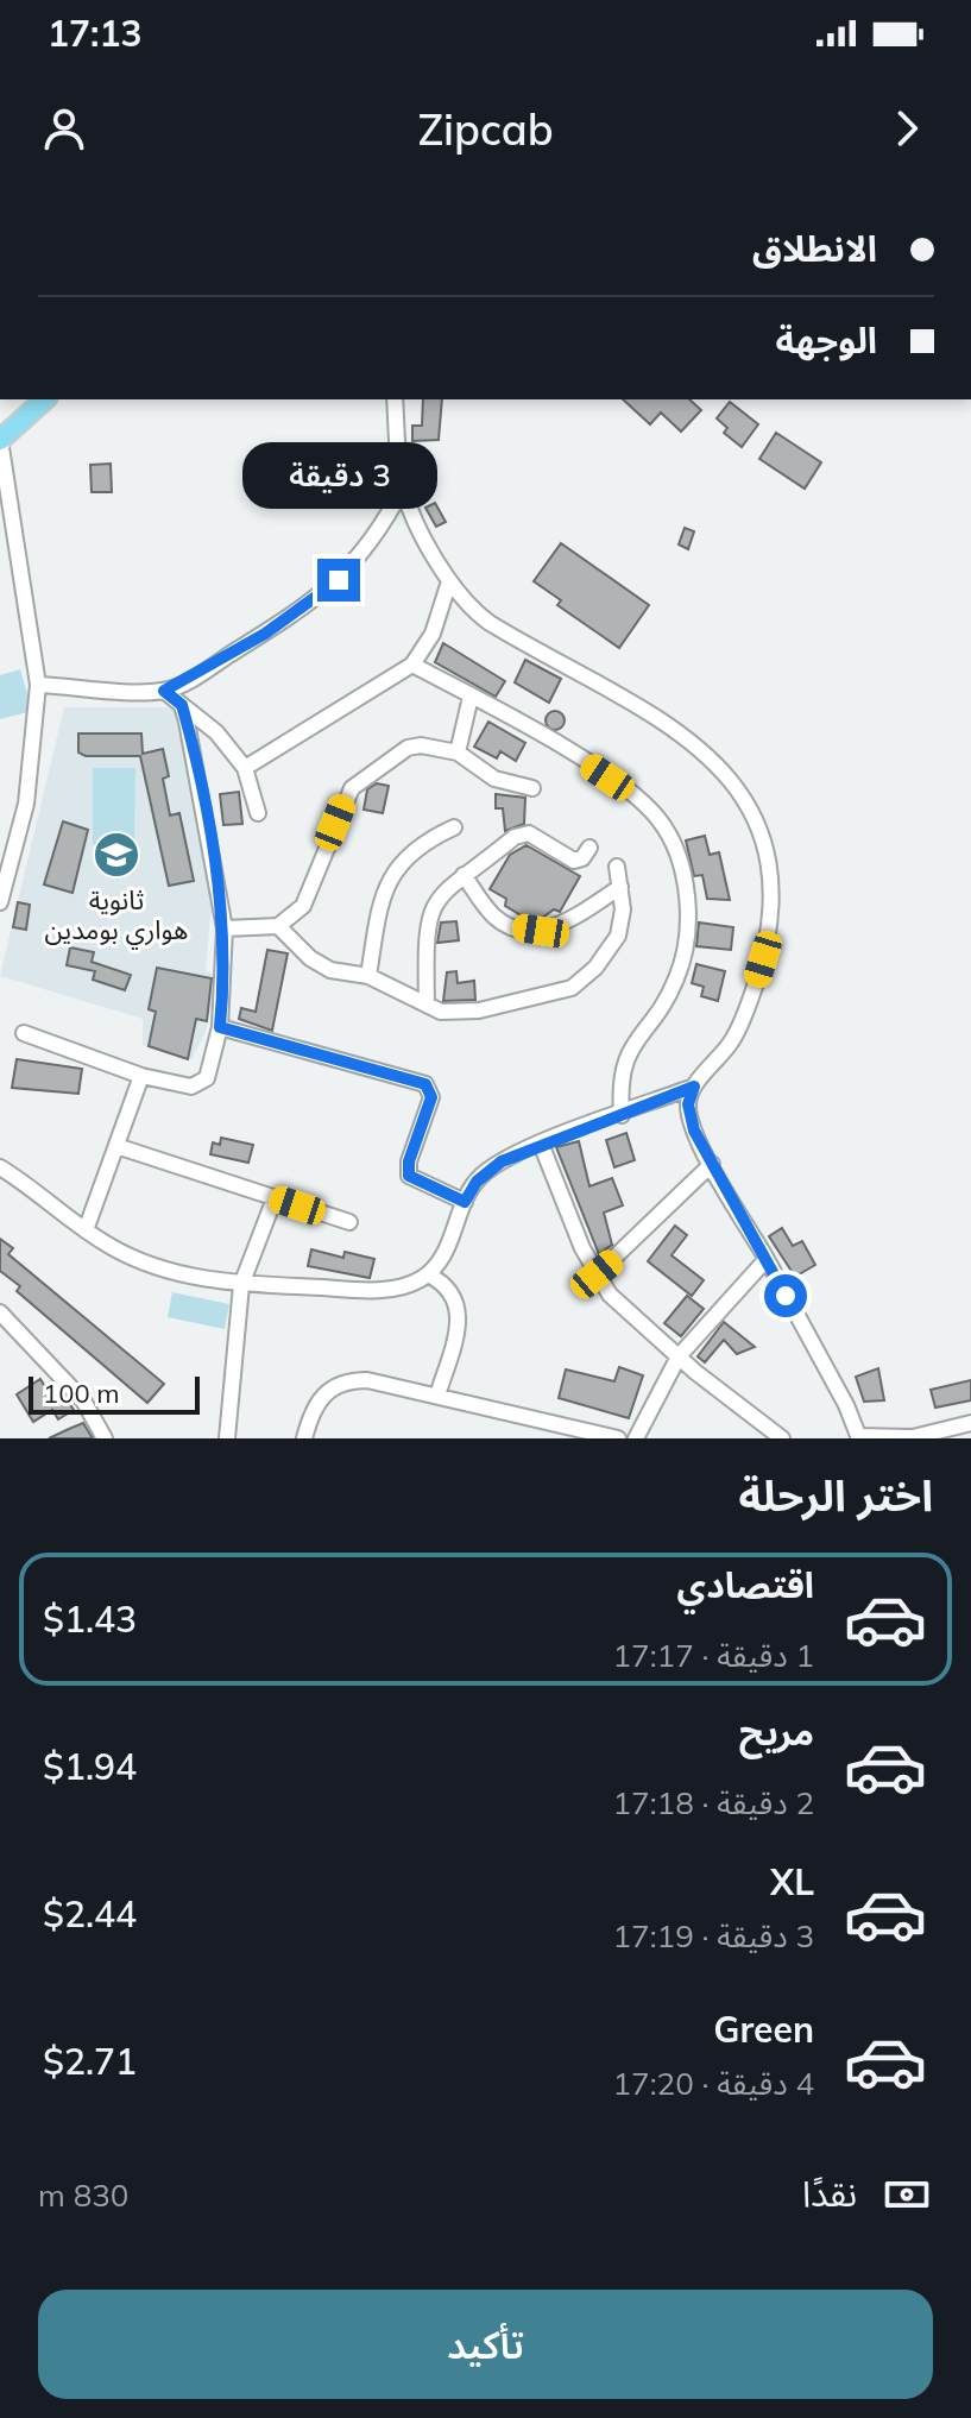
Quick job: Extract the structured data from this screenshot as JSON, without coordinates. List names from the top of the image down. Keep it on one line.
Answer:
{"places":{"school or university":["ثانوية هواري بومدين"]},"scale_bar":"100 m","page":{"status":"17:13","header":"Zipcab","banner":["الانطلاق","الوجهة"],"bubble":"3 دقيقة","scale":"100 m","heading":"اختر الرحلة","list":[{"name":"اقتصادي","note":"1 دقيقة · 17:17","value":"$1.43"},{"name":"مريح","note":"2 دقيقة · 17:18","value":"$1.94"},{"name":"XL","note":"3 دقيقة · 17:19","value":"$2.44"},{"name":"Green","note":"4 دقيقة · 17:20","value":"$2.71"}],"pay":["نقدًا","830 m"],"buttons":"تأكيد"}}
